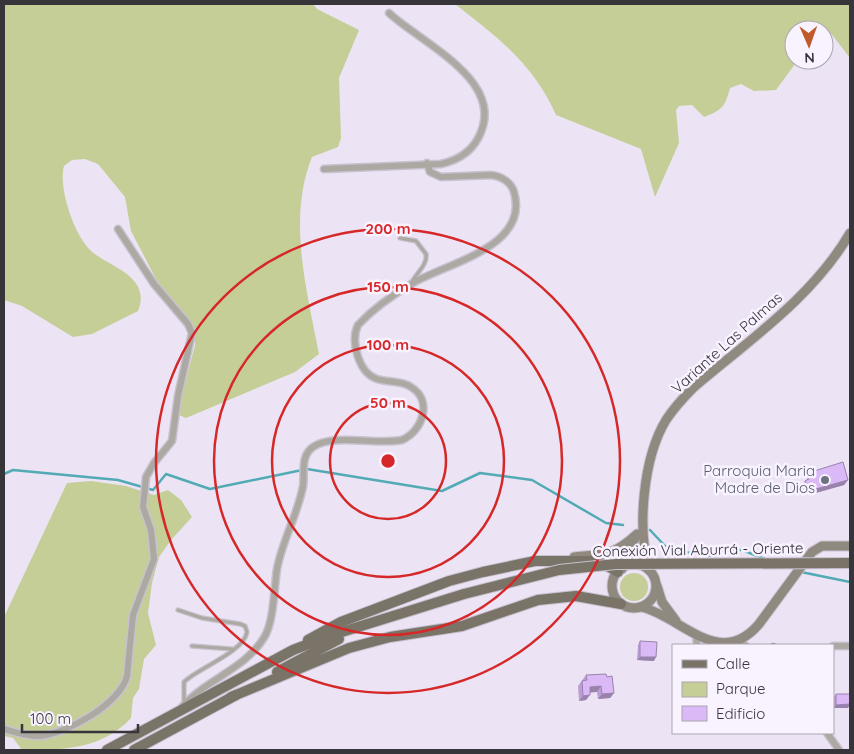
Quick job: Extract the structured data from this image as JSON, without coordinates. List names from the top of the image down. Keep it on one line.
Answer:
{"streets":{"main road":["Variante Las Palmas","Conexión Vial Aburrá - Oriente"]},"places":["Parroquia Maria Madre de Dios"],"legend":["Calle","Parque","Edificio"],"scale_bar":"100 m","north":"bottom","rings":["200 m","150 m","100 m","50 m"]}
